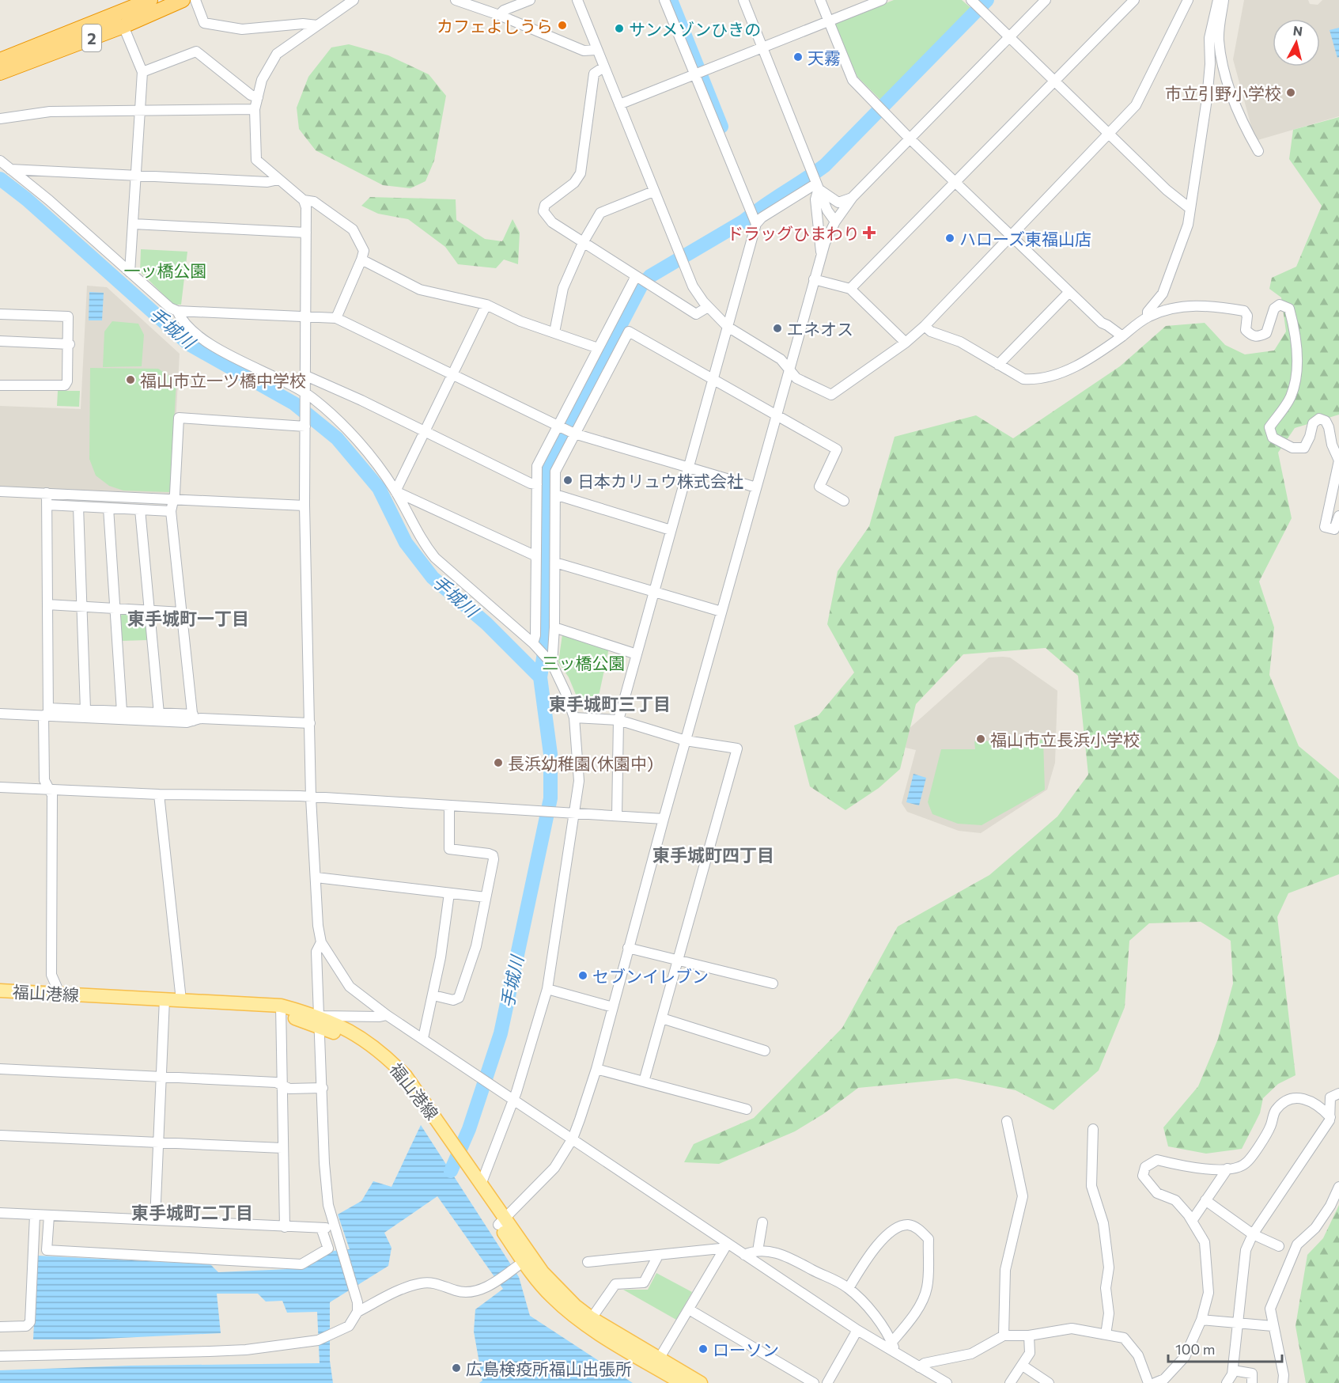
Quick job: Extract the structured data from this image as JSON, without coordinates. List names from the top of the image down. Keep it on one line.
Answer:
{"streets":{"highway":["2"],"main road":["福山港線"]},"districts":["東手城町一丁目","東手城町三丁目","東手城町四丁目","東手城町二丁目"],"water":["手城川"],"parks":["一ッ橋公園","三ッ橋公園"],"places":{"other":["カフェよしうら","サンメゾンひきの","天霧","市立引野小学校","ハローズ東福山店","エネオス","福山市立一ツ橋中学校","日本カリュウ株式会社","福山市立長浜小学校","長浜幼稚園(休園中)","セブンイレブン","ローソン","広島検疫所福山出張所"],"health":["ドラッグひまわり"]},"scale_bar":"100 m","north":"top"}
